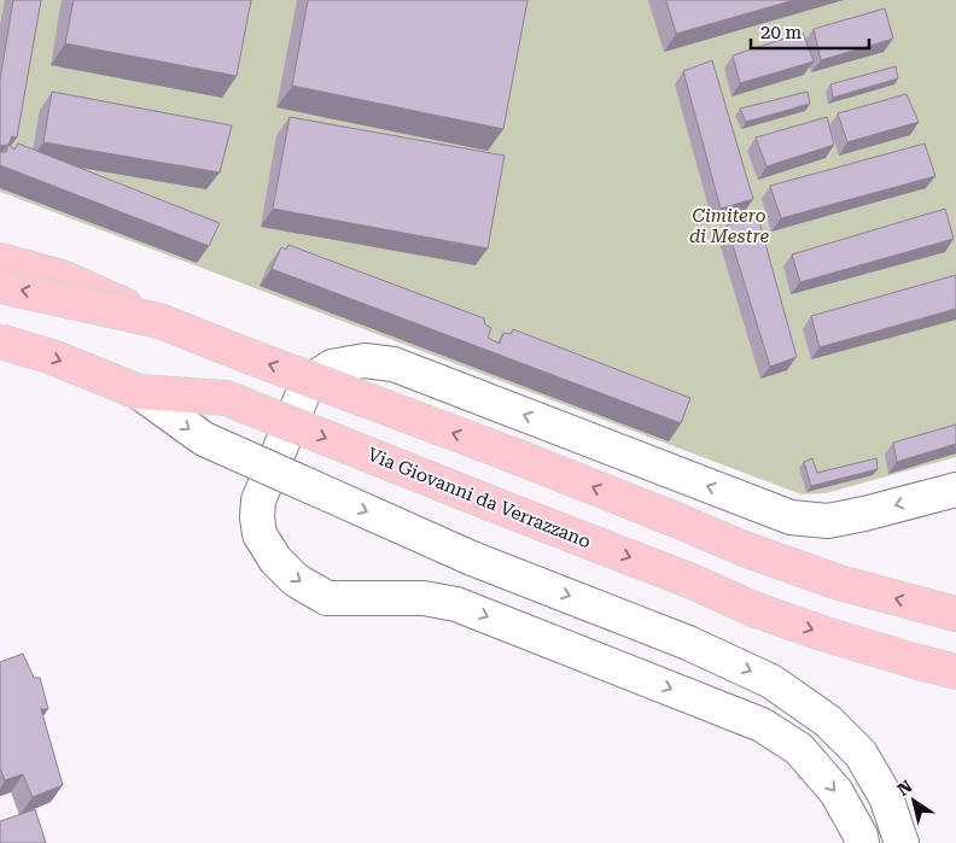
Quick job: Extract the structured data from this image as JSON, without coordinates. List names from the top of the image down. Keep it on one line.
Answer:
{"streets":{"main road":["Via Giovanni da Verrazzano"]},"parks":["Cimitero di Mestre"],"scale_bar":"20 m","north":"top left"}
